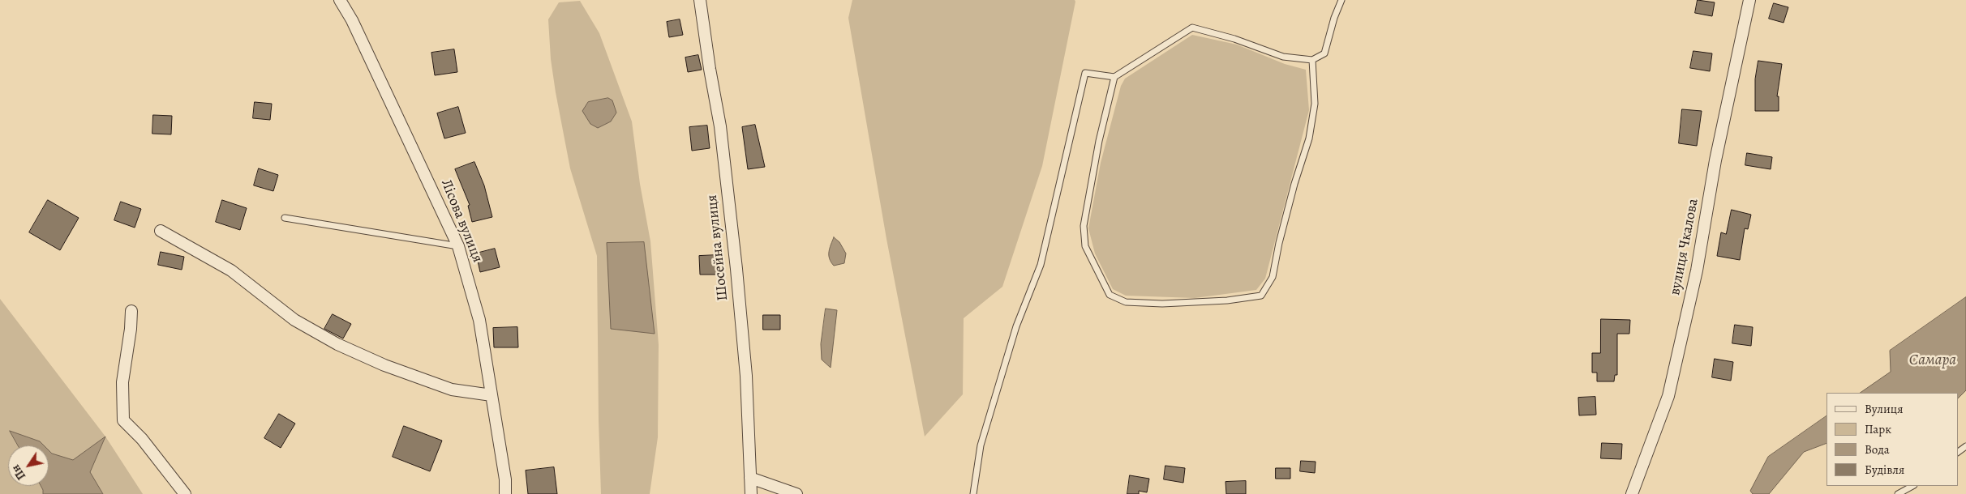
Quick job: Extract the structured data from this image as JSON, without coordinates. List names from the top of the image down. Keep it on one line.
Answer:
{"streets":{"street":["Лісова вулиця","вулиця Чкалова","Шосейна вулиця"]},"water":["Самара"],"legend":["Вулиця","Парк","Вода","Будівля"],"north":"bottom left"}
